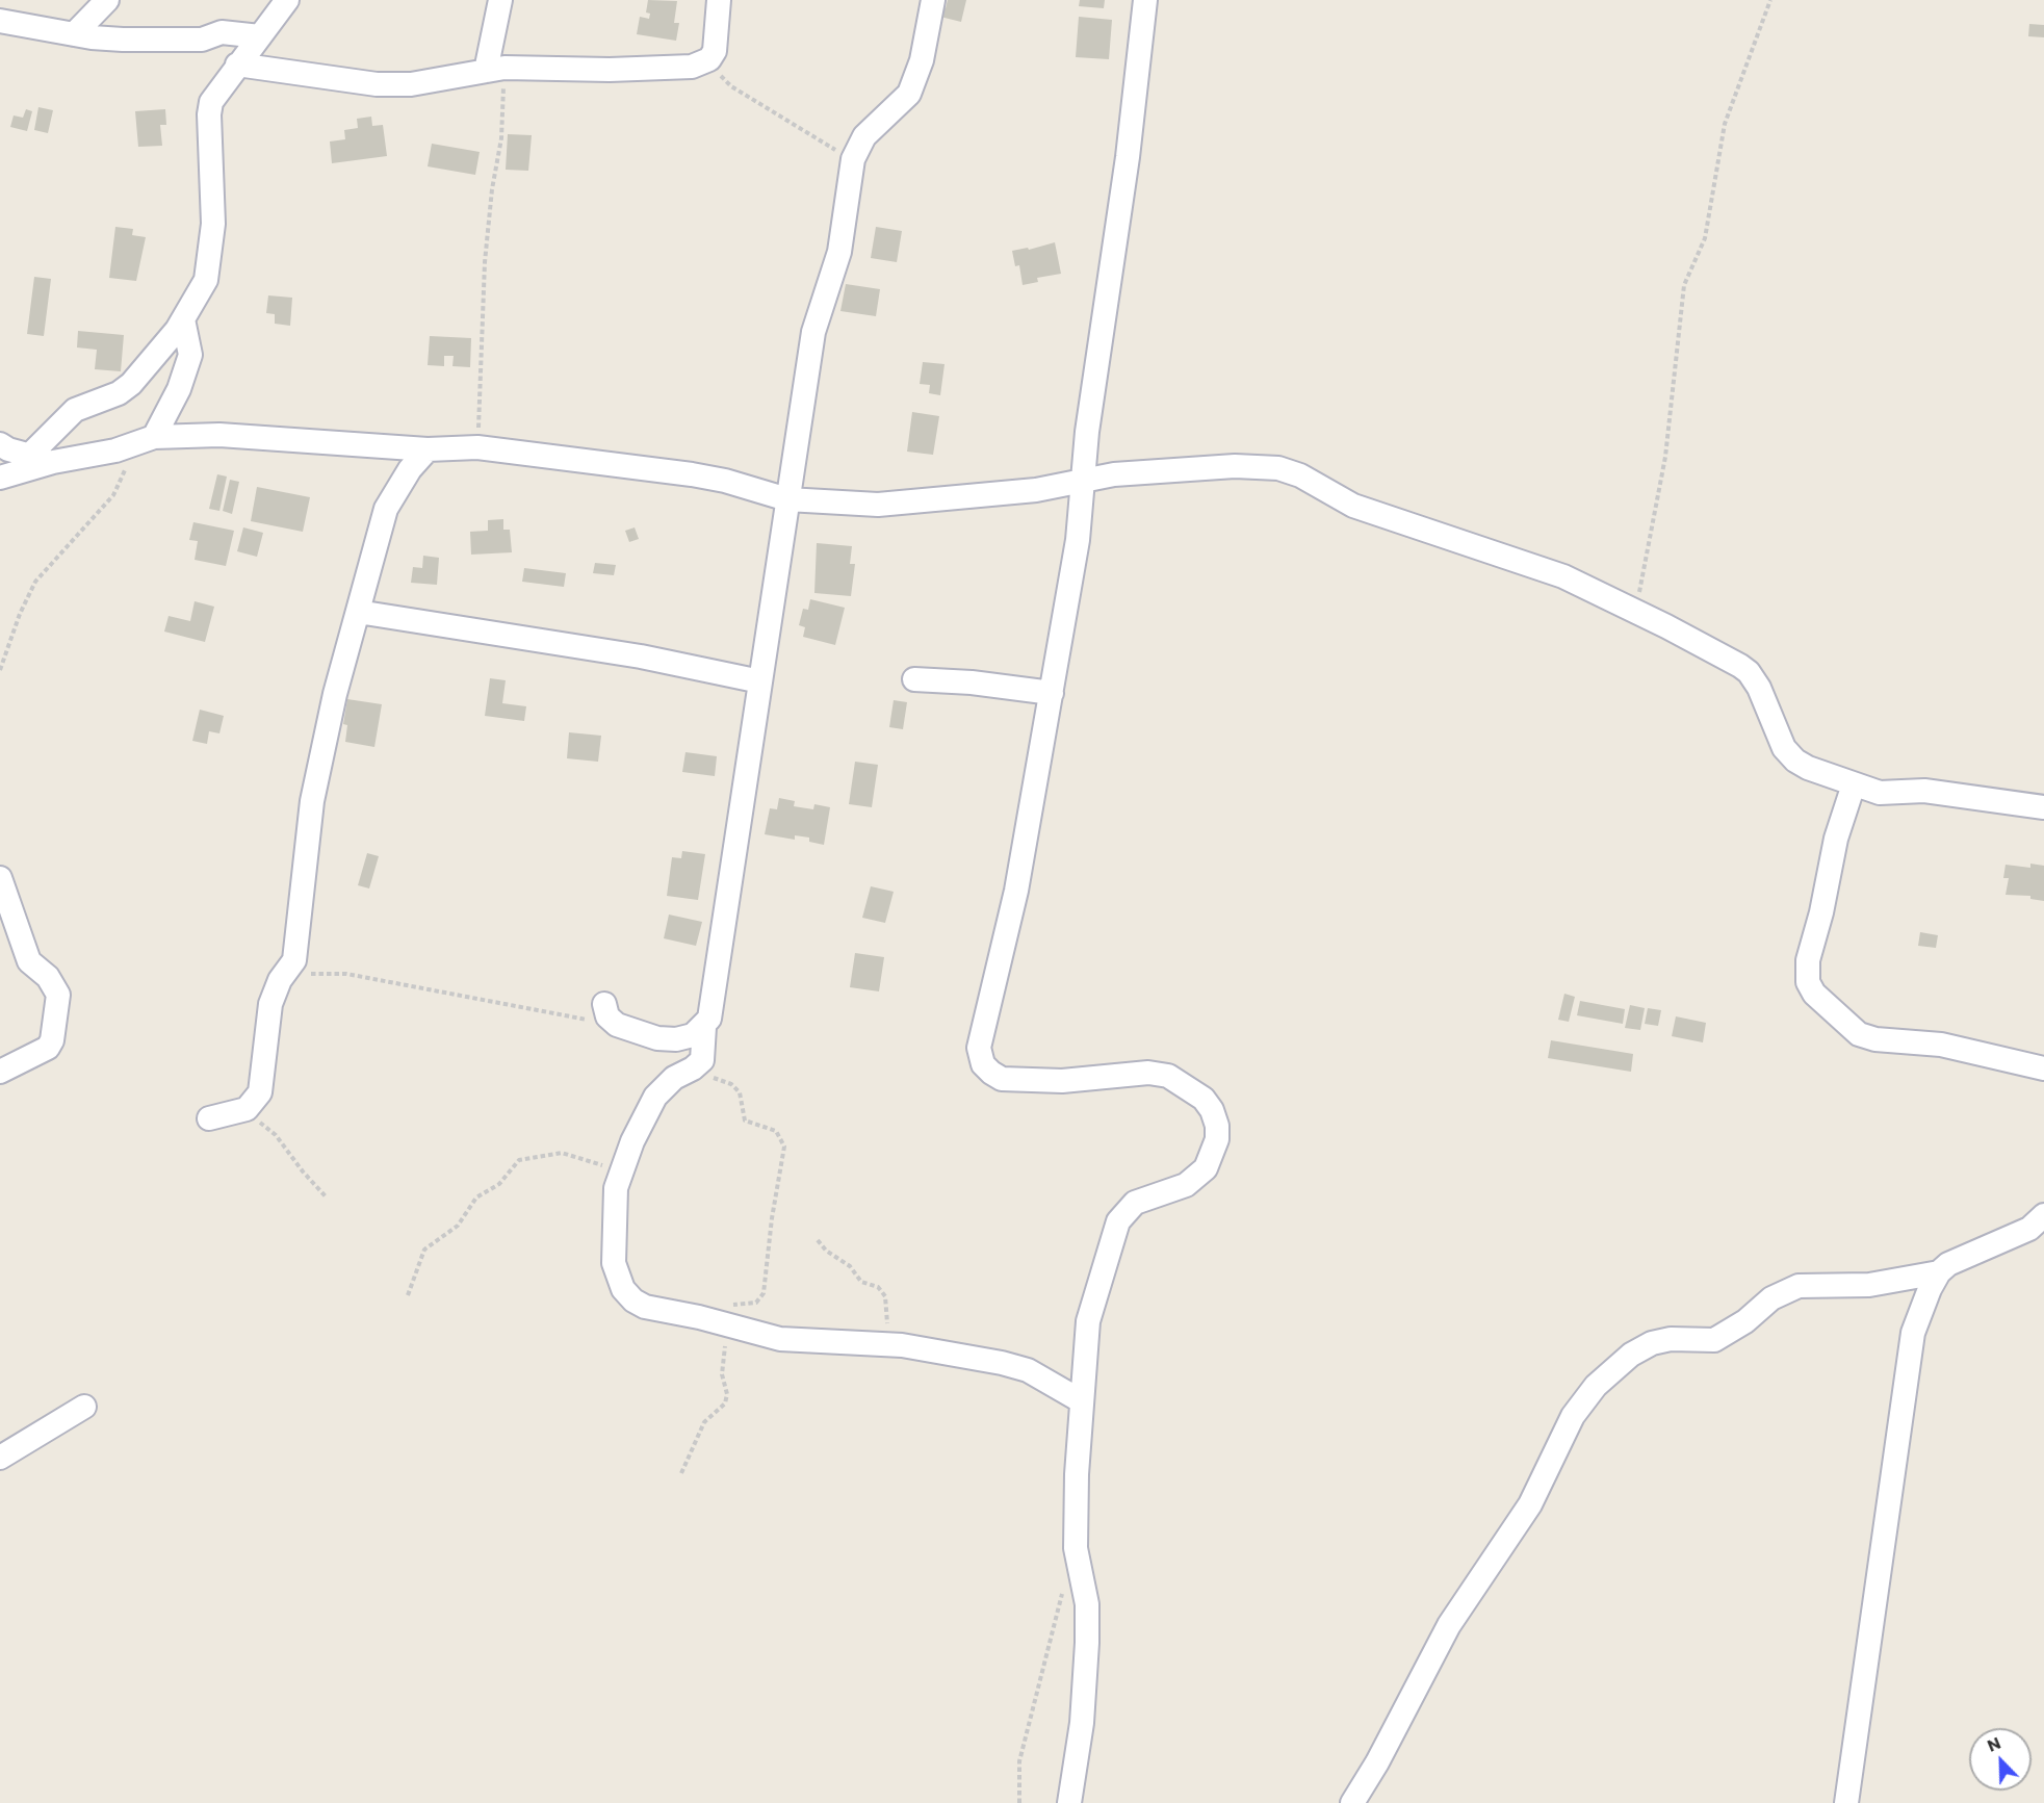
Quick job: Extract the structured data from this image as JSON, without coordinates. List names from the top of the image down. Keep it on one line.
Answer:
{"north":"top left"}
